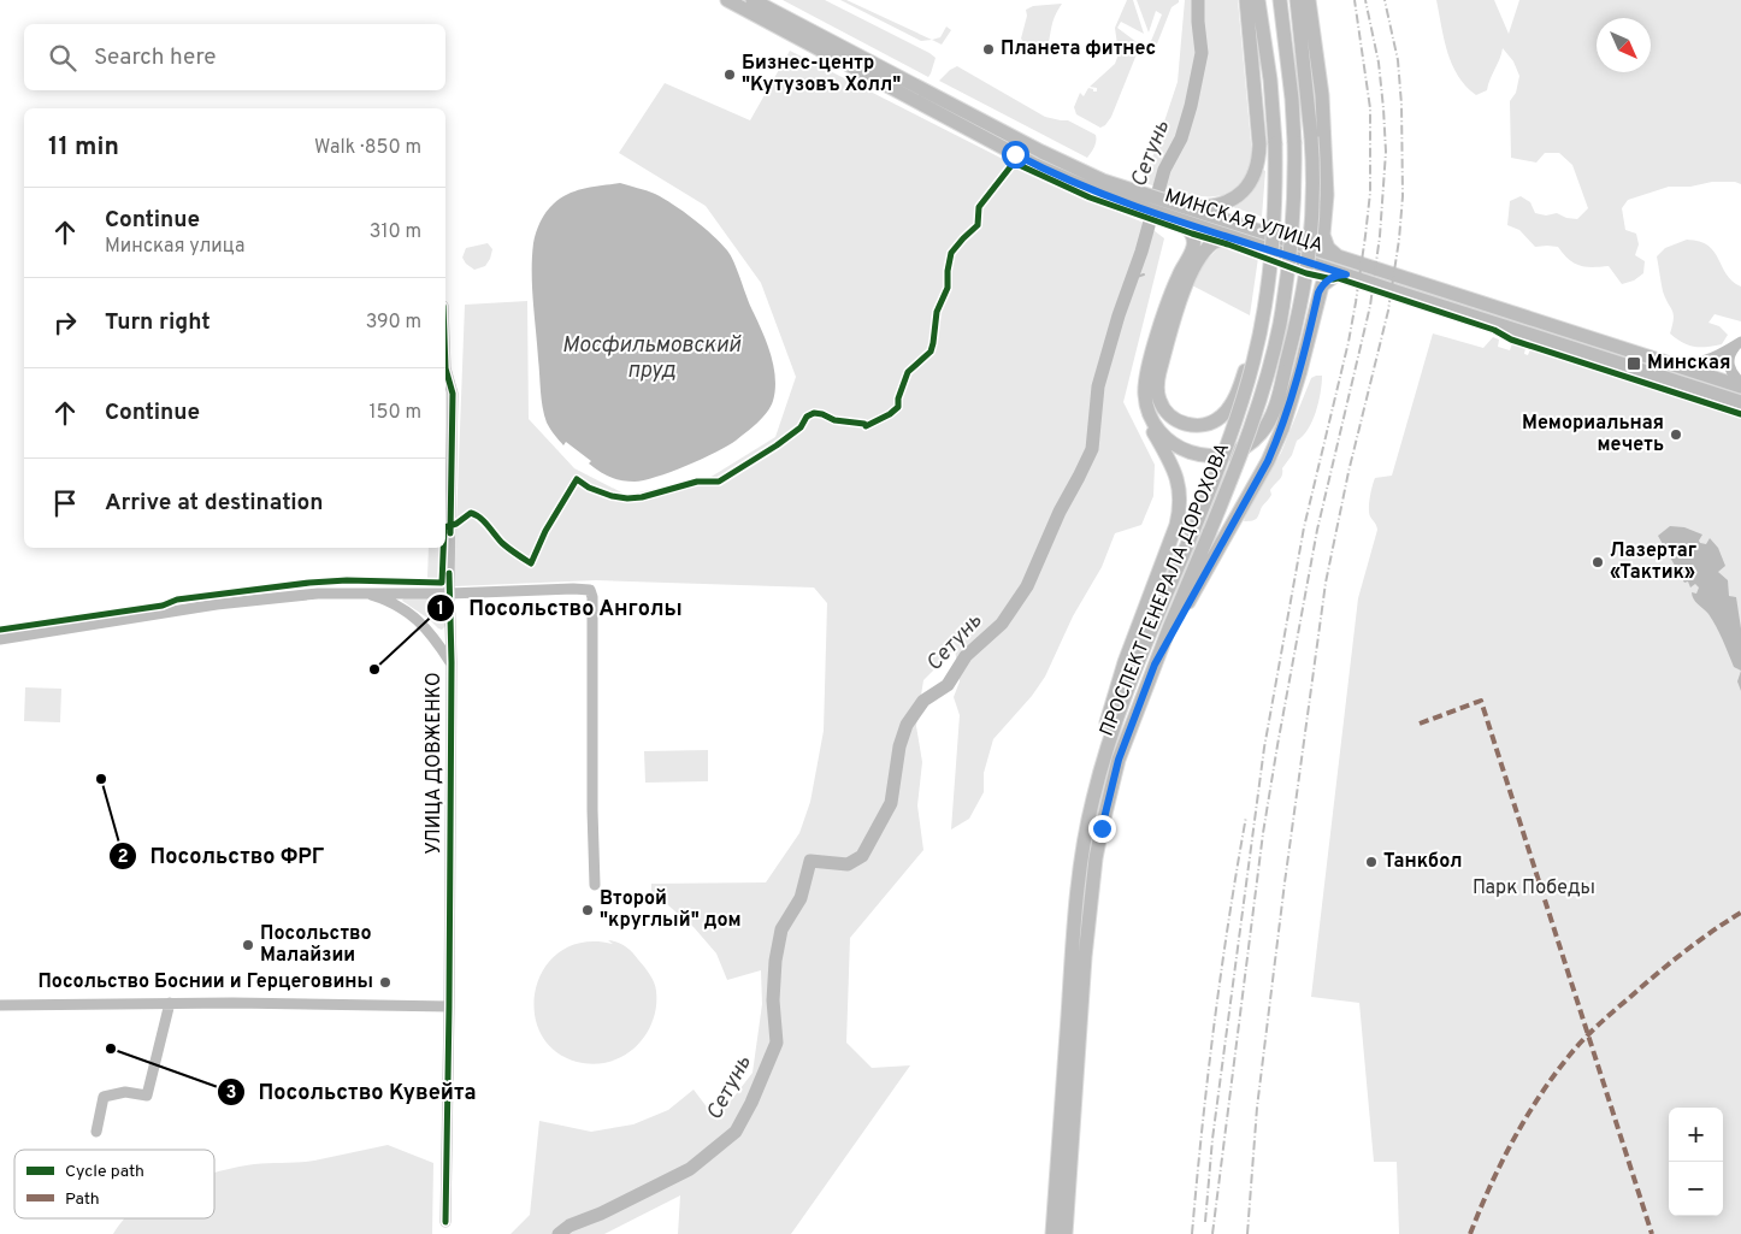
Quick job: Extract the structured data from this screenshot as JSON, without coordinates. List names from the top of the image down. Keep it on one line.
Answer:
{"streets":{"main road":["МИНСКАЯ УЛИЦА","ПРОСПЕКТ ГЕНЕРАЛА ДОРОХОВА"],"street":["УЛИЦА ДОВЖЕНКО"]},"water":["Сетунь","Мосфильмовский пруд"],"parks":["Парк Победы"],"places":{"other":["Планета фитнес","Бизнес-центр \"Кутузовъ Холл\"","Мемориальная мечеть","Лазертаг «Тактик»","Посольство Анголы","Посольство ФРГ","Танкбол","Второй \"круглый\" дом","Посольство Малайзии","Посольство Боснии и Герцеговины","Посольство Кувейта"],"transit":["Минская"]},"legend":["Cycle path","Path"],"north":"bottom right","page":{"search":"Search here","heading":["11 min","Walk · 850 m"],"list":[["Continue","Минская улица","310 m"],["Turn right","390 m"],["Continue","150 m"],"Arrive at destination"],"map_buttons":["+","−"]}}
